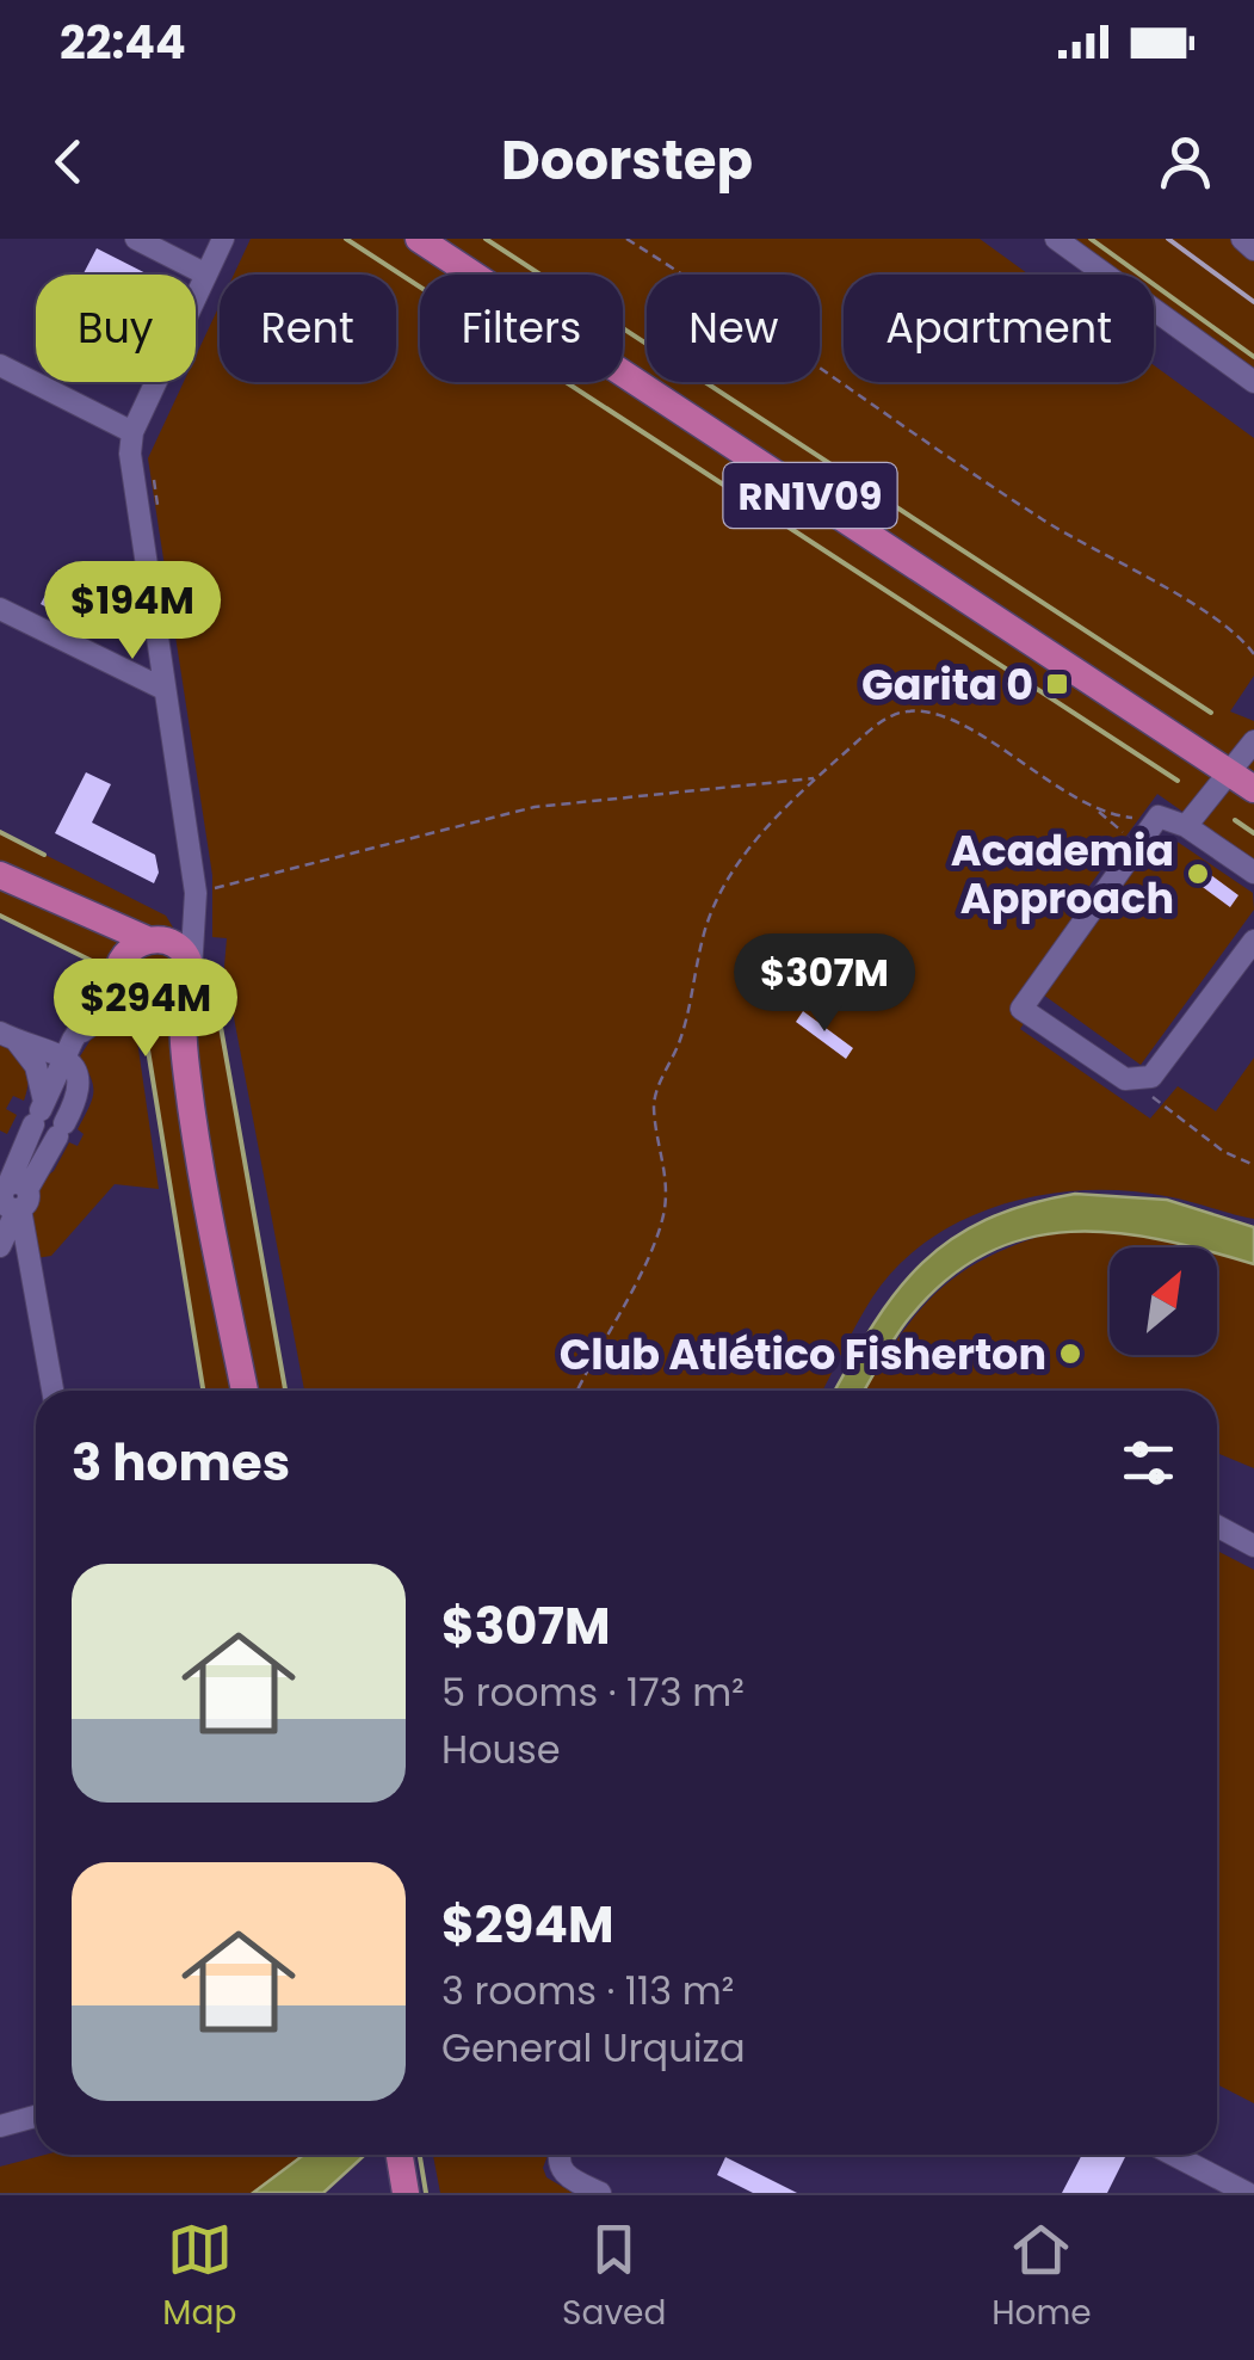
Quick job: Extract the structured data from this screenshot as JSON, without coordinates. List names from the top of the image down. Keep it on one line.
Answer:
{"streets":{"main road":["RN1V09"]},"places":{"transit":["Garita 0"],"other":["Academia Approach","Club Atlético Fisherton"]},"north":"top right","page":{"status":"22:44","header":"Doorstep","chip":["Buy","Rent","Filters","New","Apartment"],"price":["$194M","$307M","$294M"],"heading":"3 homes","list":[{"name":"$307M","note":"5 rooms · 173 m² · House"},{"name":"$294M","note":"3 rooms · 113 m² · General Urquiza"}],"tabs":["Map","Saved","Home"]}}
